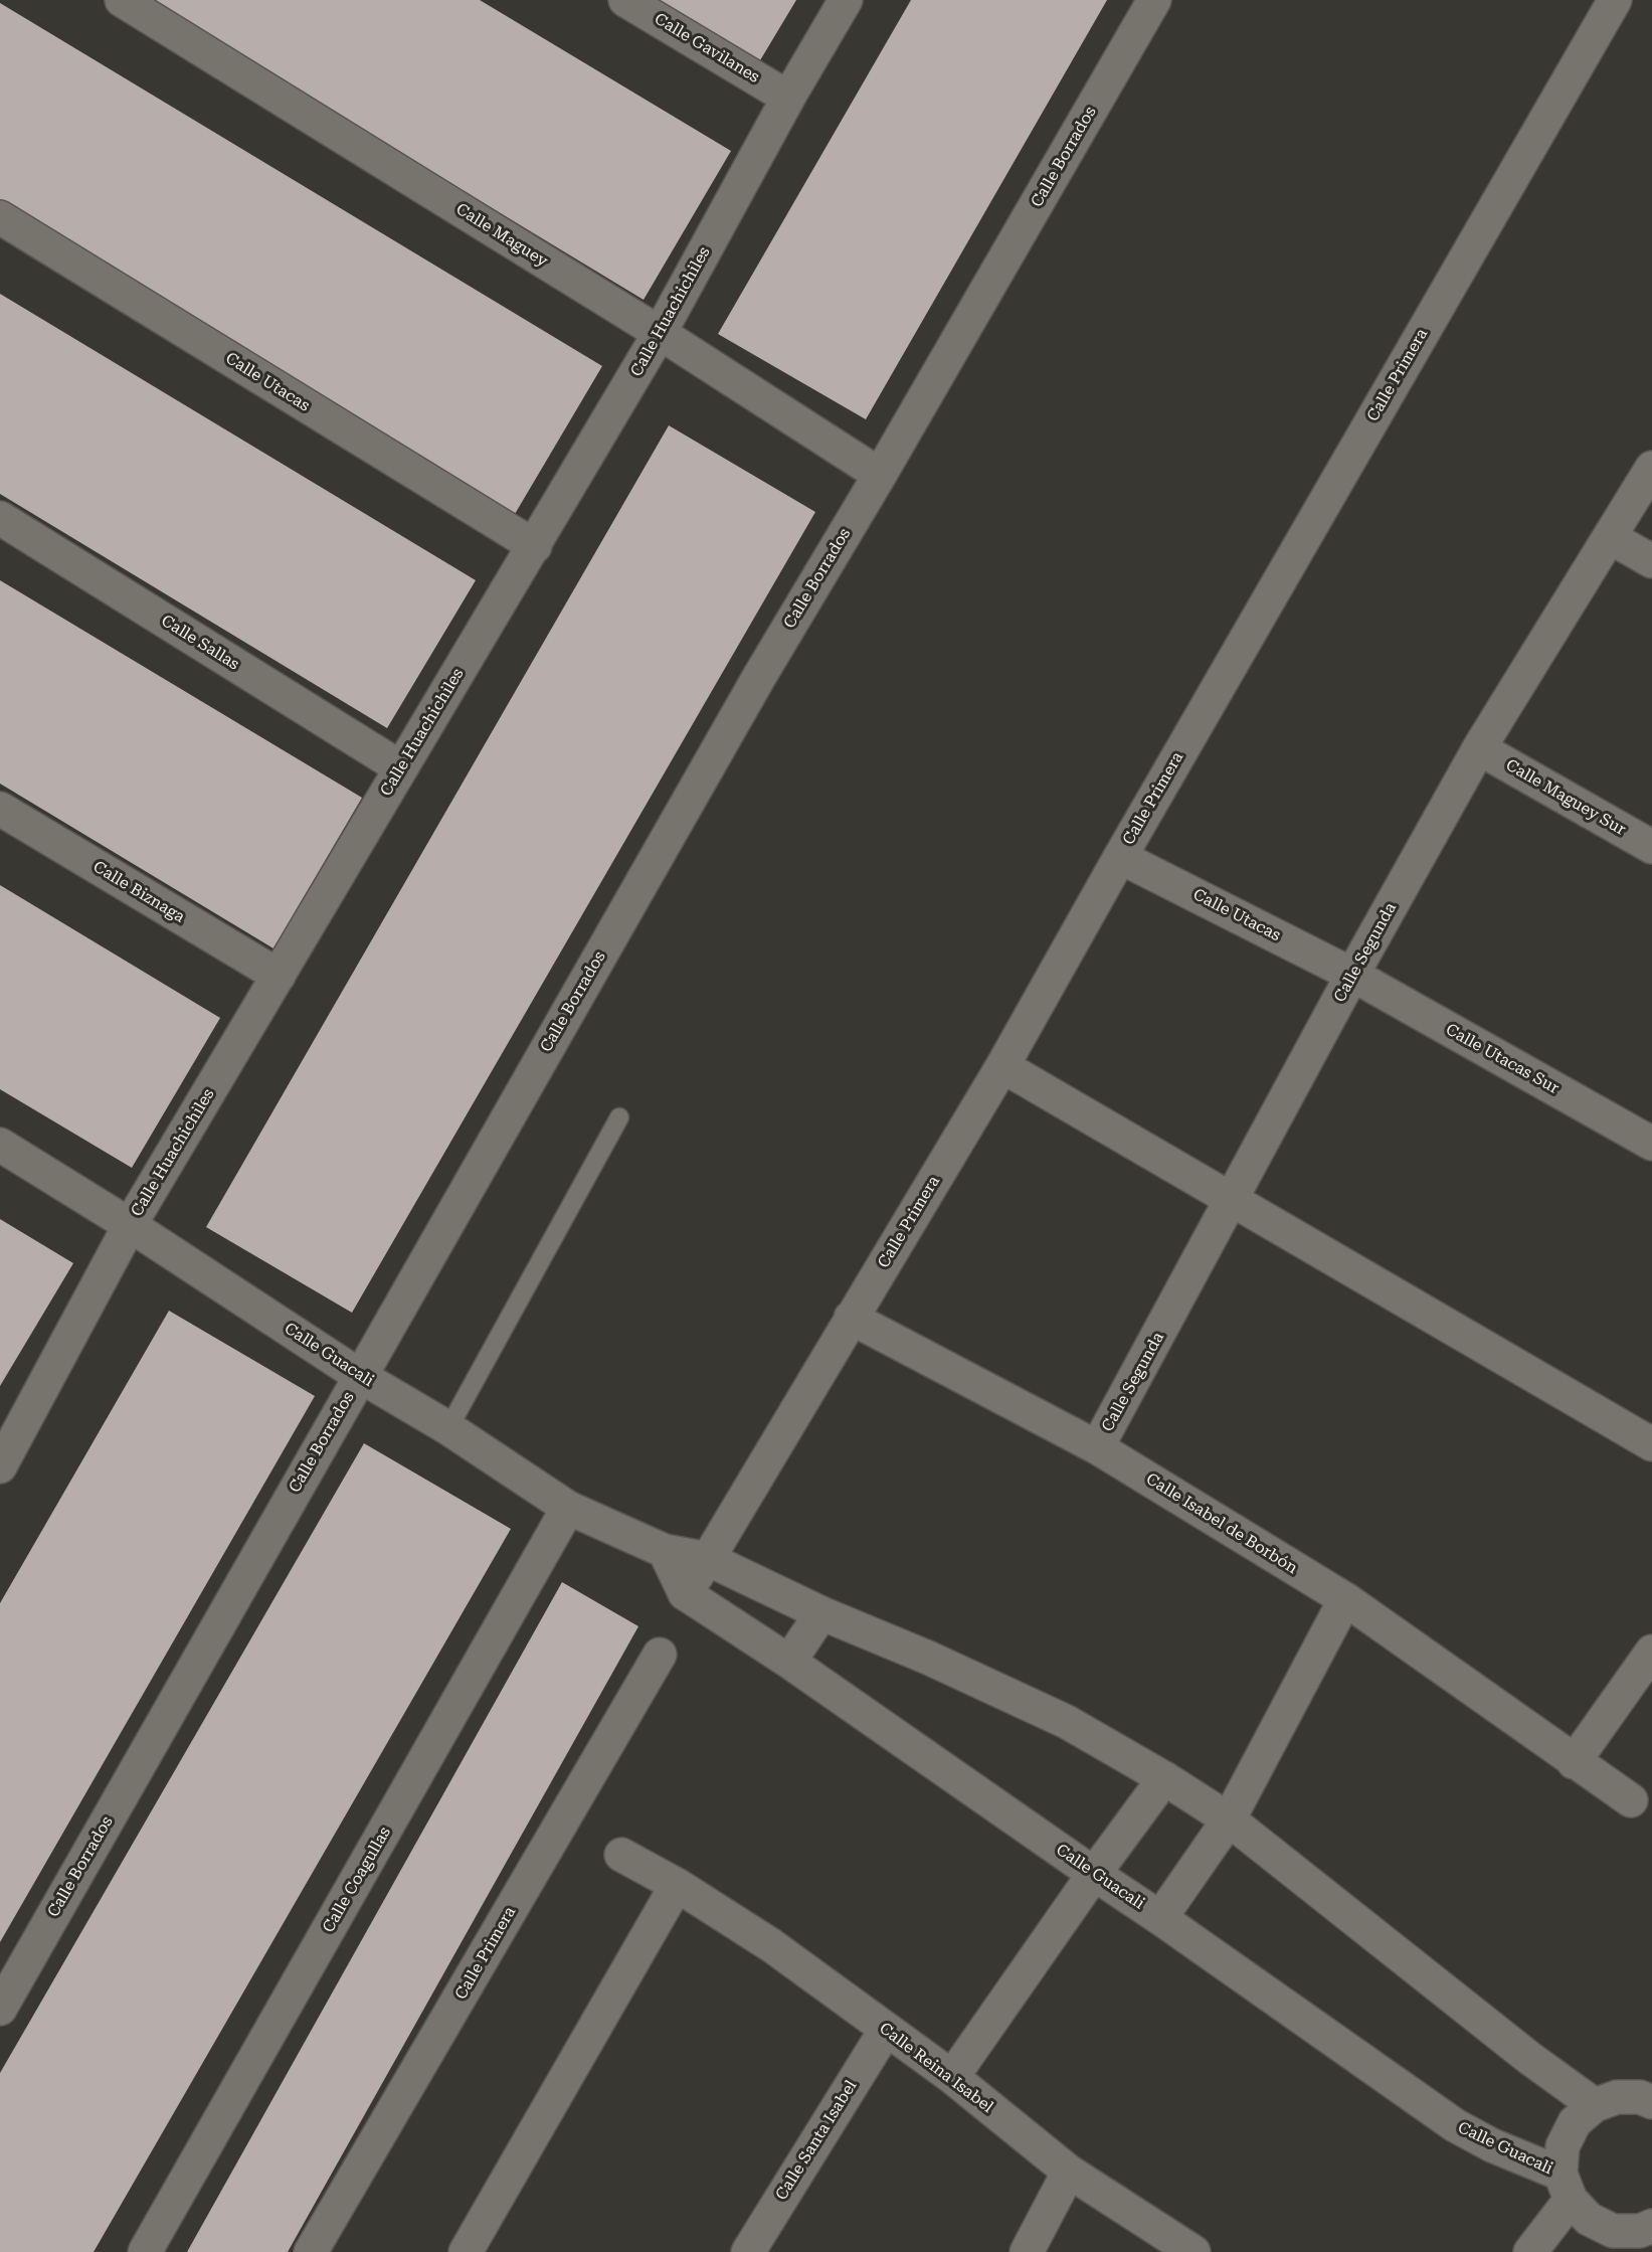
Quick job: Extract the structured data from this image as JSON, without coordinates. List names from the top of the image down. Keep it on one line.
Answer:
{"streets":{"street":["Calle Gavilanes","Calle Borrados","Calle Maguey","Calle Huachichiles","Calle Primera","Calle Utacas","Calle Sallas","Calle Maguey Sur","Calle Biznaga","Calle Segunda","Calle Utacas Sur","Calle Guacali","Calle Isabel de Borbón","Calle Coagullas","Calle Reina Isabel","Calle Santa Isabel"]},"crossings":[["Calle Gavilanes","Calle Huachichiles"],["Calle Borrados","Calle Maguey"],["Calle Borrados","Calle Guacali"],["Calle Maguey","Calle Huachichiles"],["Calle Huachichiles","Calle Utacas"],["Calle Huachichiles","Calle Sallas"],["Calle Huachichiles","Calle Biznaga"],["Calle Huachichiles","Calle Guacali"],["Calle Primera","Calle Utacas"],["Calle Primera","Calle Guacali"],["Calle Primera","Calle Isabel de Borbón"],["Calle Utacas","Calle Segunda"],["Calle Utacas","Calle Utacas Sur"],["Calle Maguey Sur","Calle Segunda"],["Calle Segunda","Calle Utacas Sur"],["Calle Segunda","Calle Isabel de Borbón"],["Calle Guacali","Calle Coagullas"],["Calle Reina Isabel","Calle Santa Isabel"]]}
